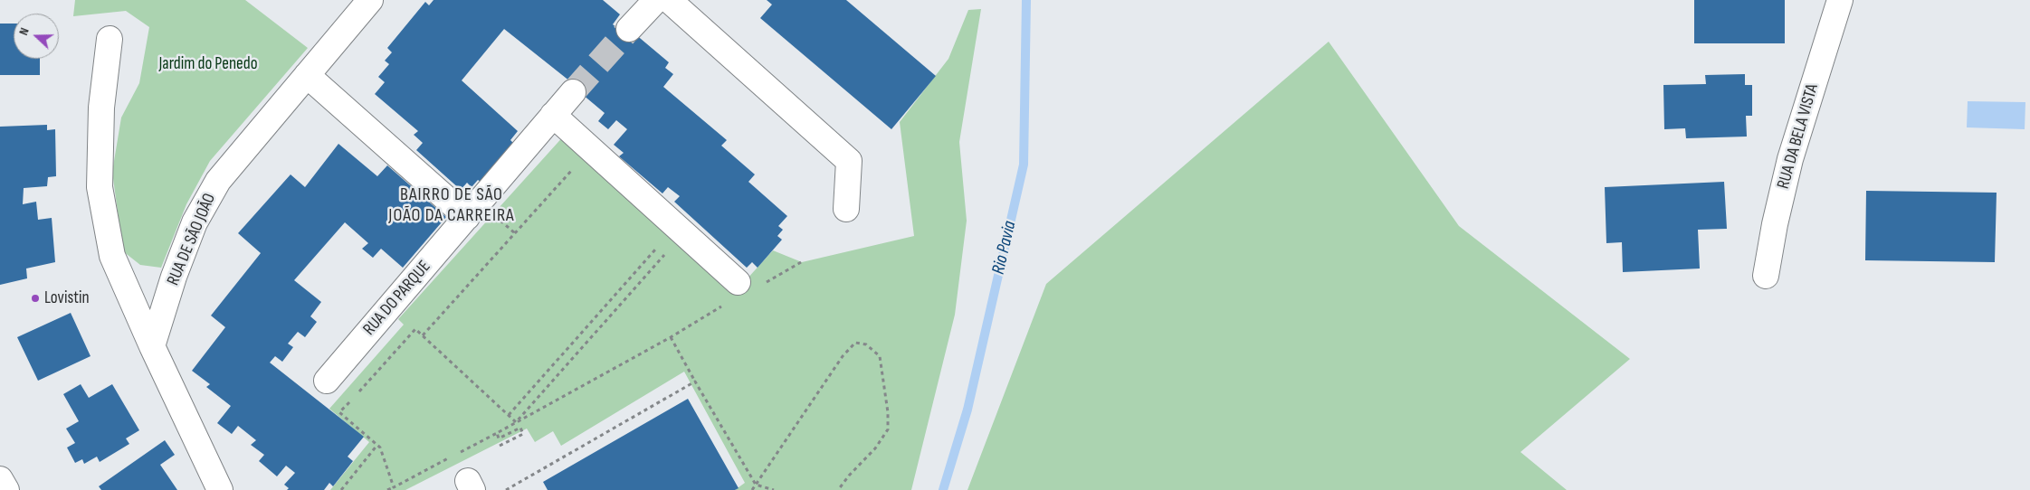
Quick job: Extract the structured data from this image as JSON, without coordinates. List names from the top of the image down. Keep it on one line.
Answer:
{"streets":{"street":["RUA DA BELA VISTA","RUA DE SÃO JOÃO","RUA DO PARQUE"]},"districts":["BAIRRO DE SÃO JOÃO DA CARREIRA"],"water":["Rio Pavia"],"parks":["Jardim do Penedo"],"places":["Lovistin"],"north":"left"}
